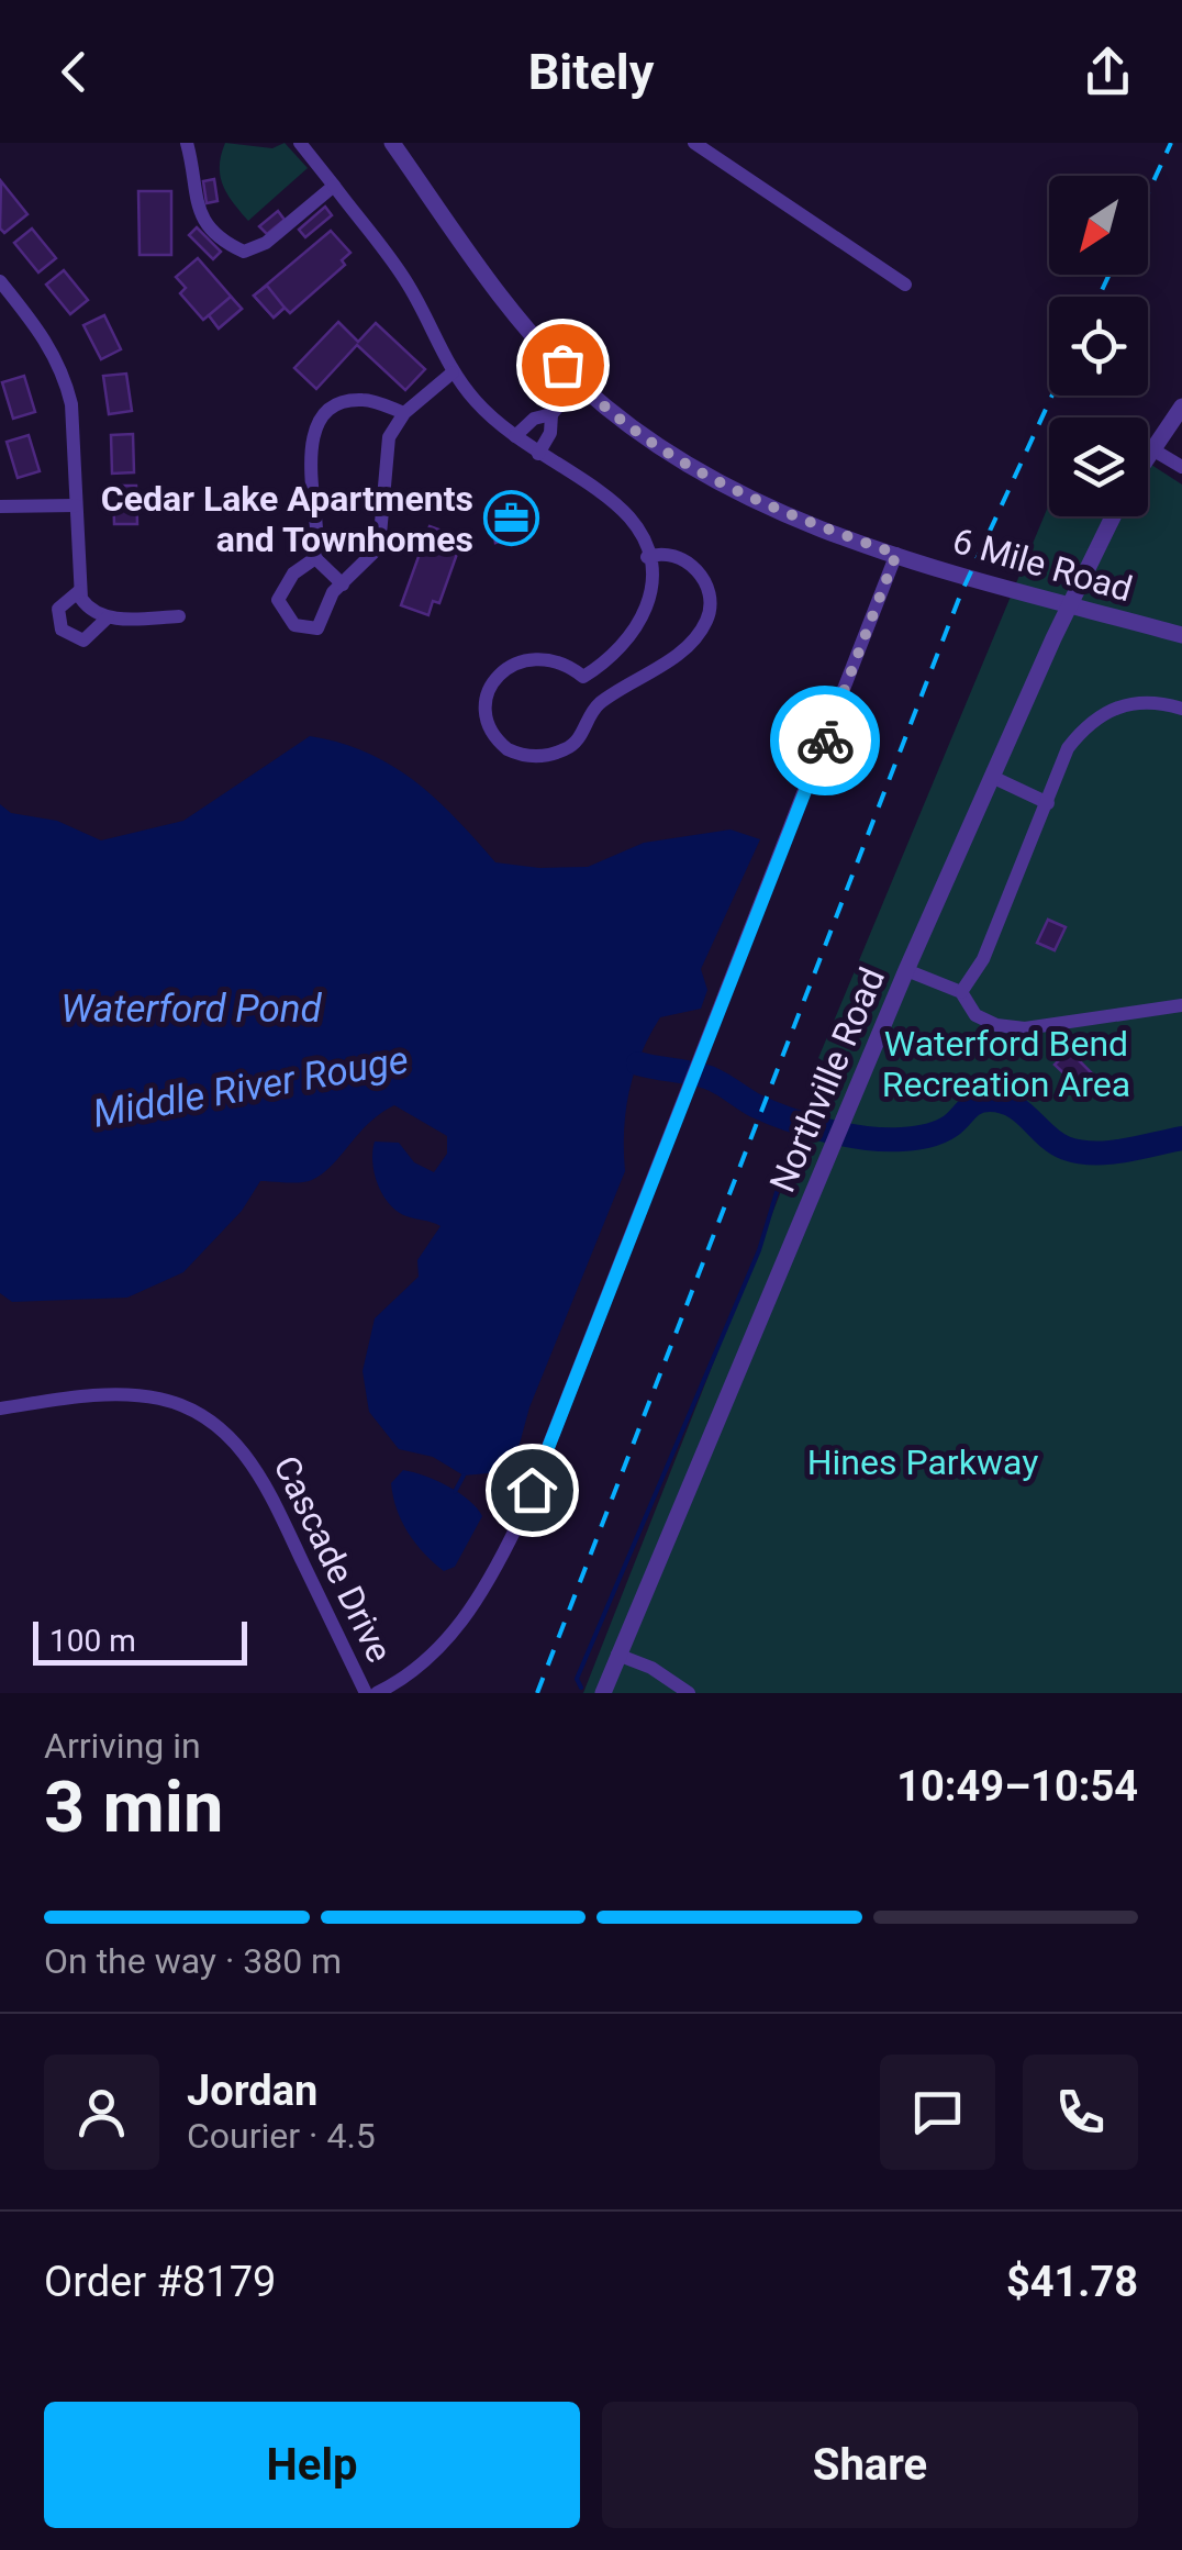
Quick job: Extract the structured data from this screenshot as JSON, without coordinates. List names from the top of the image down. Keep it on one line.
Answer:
{"streets":{"street":["6 Mile Road","Northville Road","Cascade Drive"]},"crossings":[["6 Mile Road","Northville Road"],["6 Mile Road","Cascade Drive"]],"water":["Waterford Pond","Middle River Rouge"],"parks":["Waterford Bend Recreation Area","Hines Parkway"],"places":{"office":["Cedar Lake Apartments and Townhomes"]},"scale_bar":"100 m","north":"bottom left","page":{"header":"Bitely","scale":"100 m","heading":["3 min","Arriving in","10:49–10:54"],"panel":["Jordan","Courier · 4.5","Order #8179","$41.78"],"bar":"On the way · 380 m","buttons":["Help","Share"]}}
